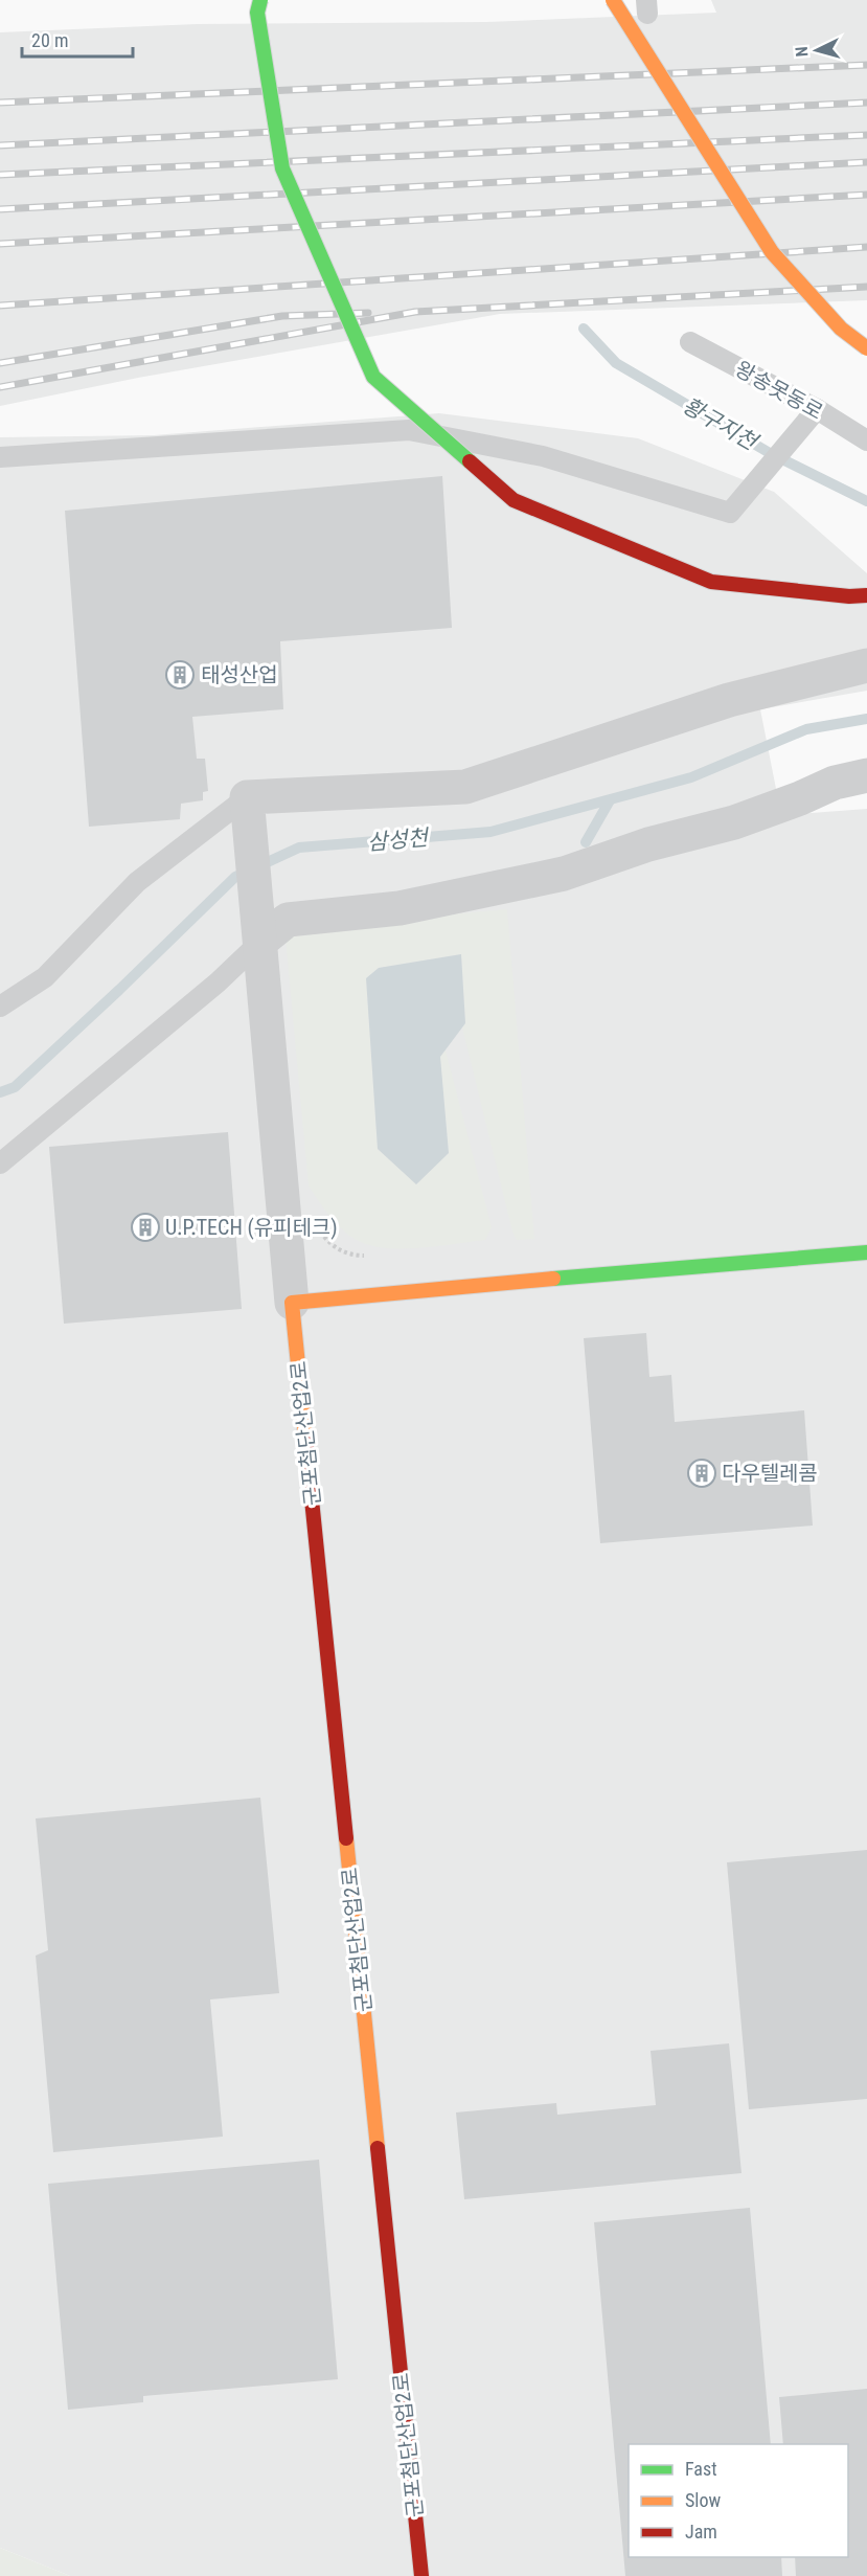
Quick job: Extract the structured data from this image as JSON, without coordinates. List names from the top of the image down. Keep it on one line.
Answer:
{"streets":{"street":["군포첨단산업2로"],"lane":["왕송못동로"]},"water":["황구지천","삼성천"],"places":{"building":["태성산업","U.P.TECH (유피테크)","다우텔레콤"]},"legend":["Fast","Slow","Jam"],"scale_bar":"20 m","north":"left"}
